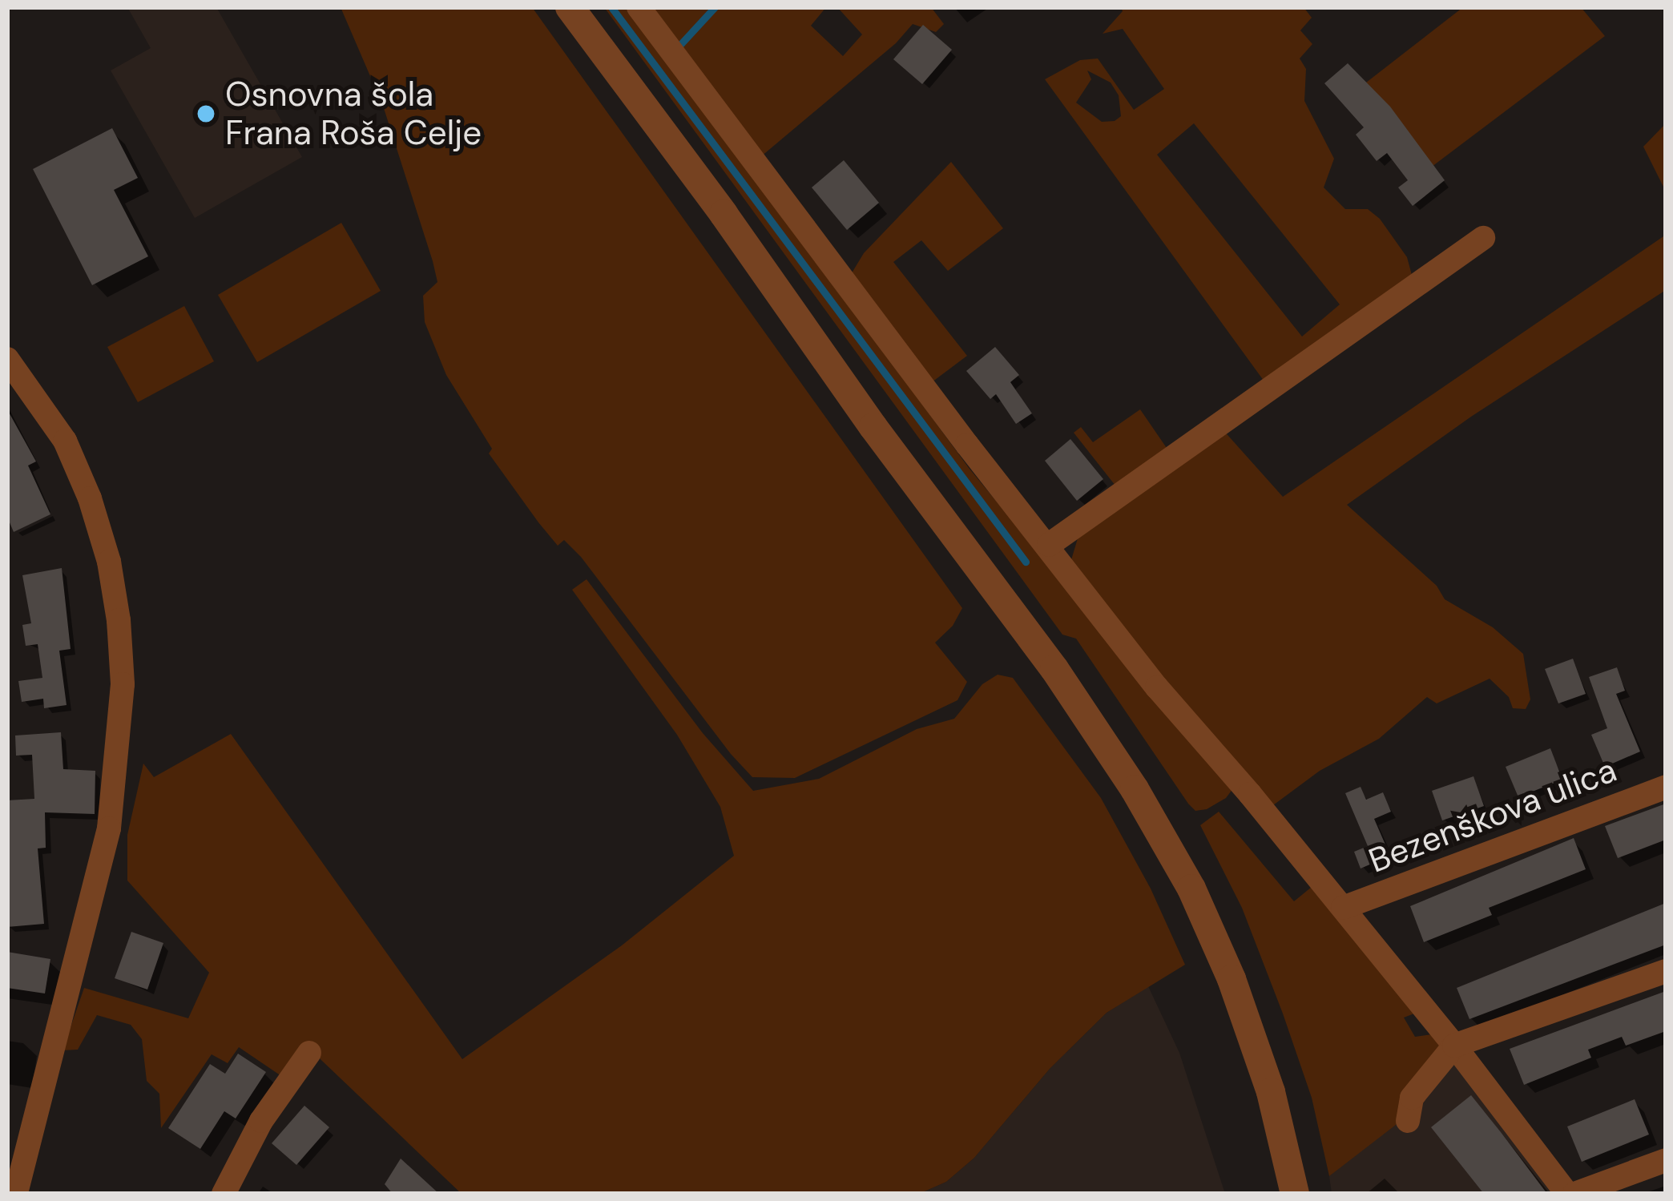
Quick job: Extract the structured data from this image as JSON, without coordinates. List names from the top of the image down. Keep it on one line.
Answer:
{"streets":{"street":["Bezenškova ulica"]},"places":["Osnovna šola Frana Roša Celje"]}
